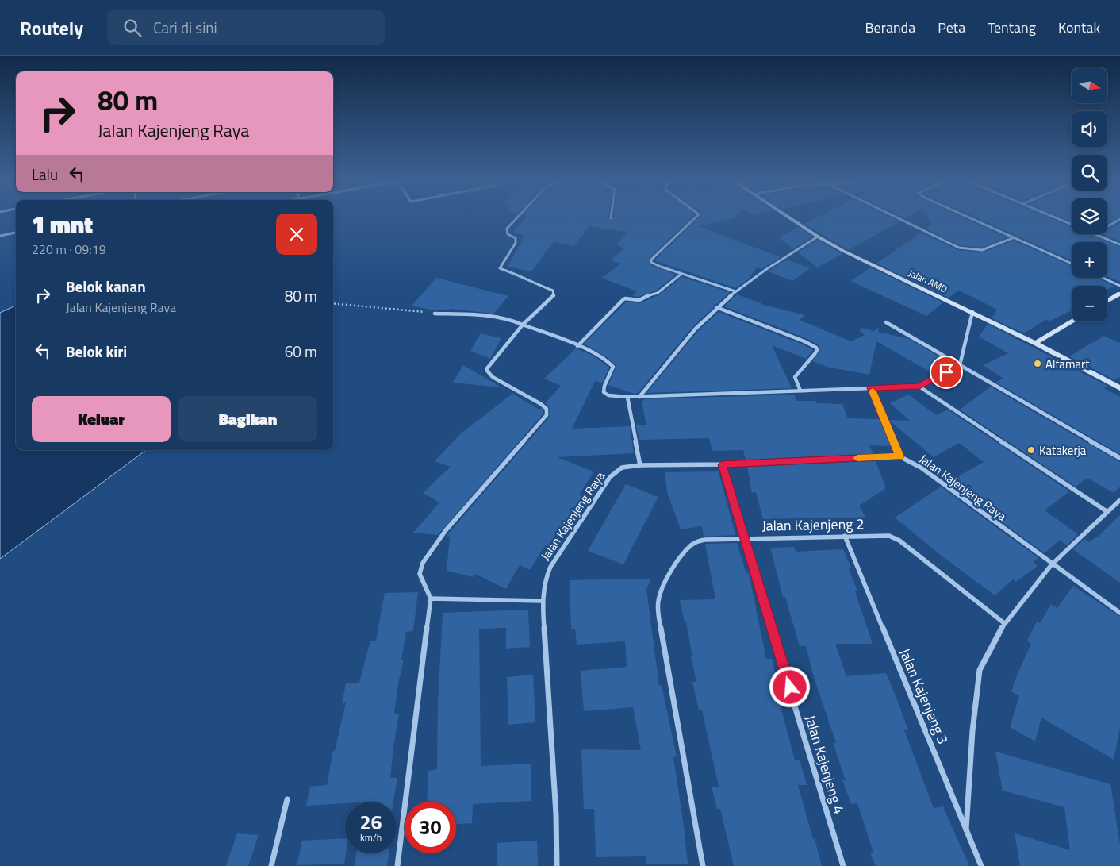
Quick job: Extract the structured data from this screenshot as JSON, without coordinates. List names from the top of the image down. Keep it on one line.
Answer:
{"streets":{"street":["Jalan AMD","Jalan Kajenjeng Raya","Jalan Kajenjeng 2","Jalan Kajenjeng 3","Jalan Kajenjeng 4"]},"crossings":[["Jalan Kajenjeng Raya","Jalan Kajenjeng 4"],["Jalan Kajenjeng 2","Jalan Kajenjeng 3"],["Jalan Kajenjeng 2","Jalan Kajenjeng 4"]],"places":["Alfamart","Katakerja"],"north":"right","page":{"header":"Routely","search":"Cari di sini","nav":["Beranda","Peta","Tentang","Kontak"],"map_buttons":["+","−"],"turn":["80 m","Jalan Kajenjeng Raya"],"then":"Lalu","heading":["1 mnt","220 m · 09:19"],"list":[{"name":"Belok kanan","note":"Jalan Kajenjeng Raya","value":"80 m"},{"name":"Belok kiri","value":"60 m"}],"buttons":["Keluar","Bagikan"],"speed":"26 km/h","limit":"30"}}
